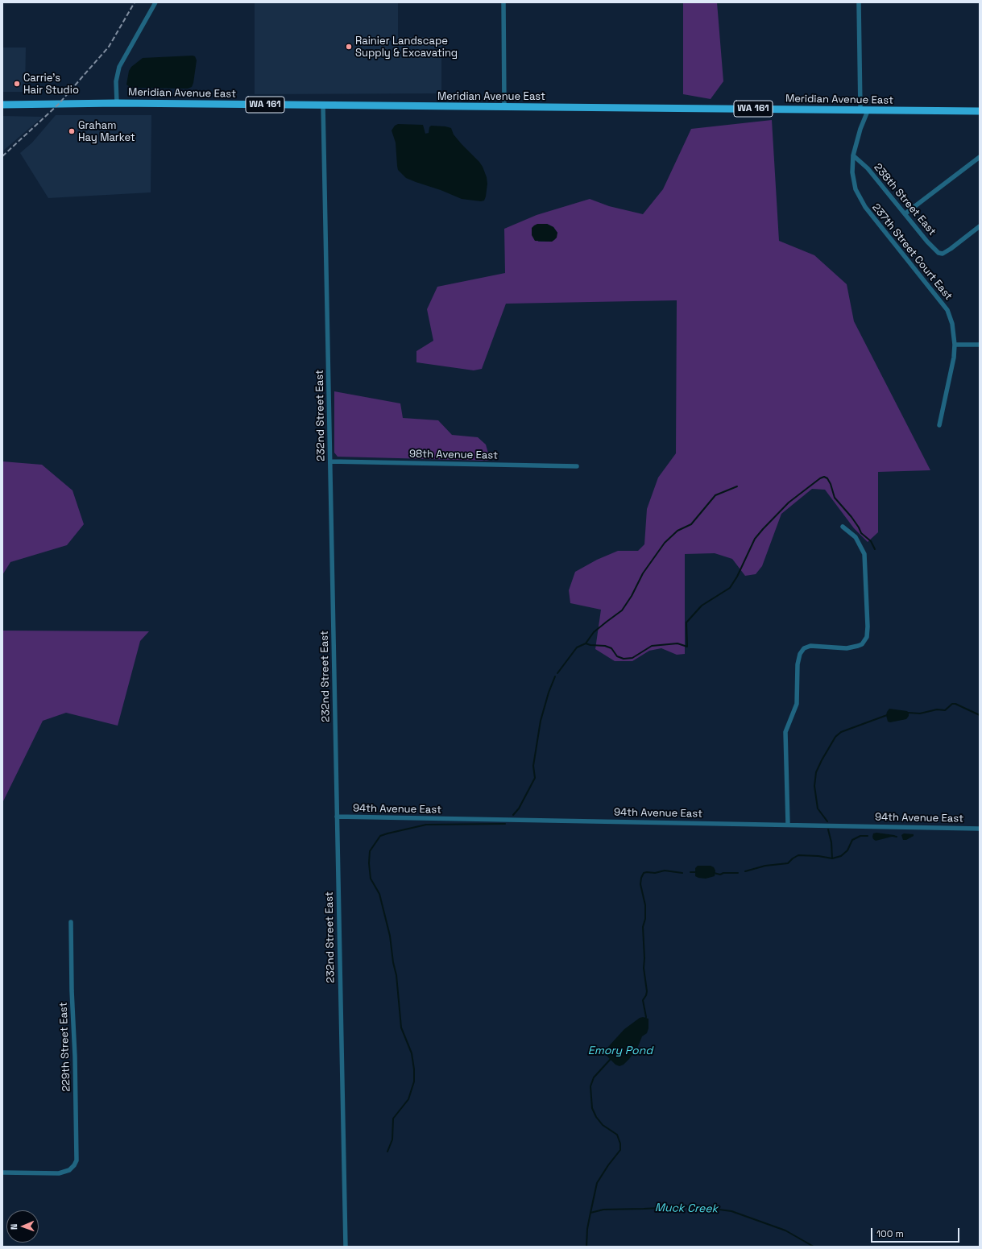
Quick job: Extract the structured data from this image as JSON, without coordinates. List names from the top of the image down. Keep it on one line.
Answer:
{"streets":{"main road":["Meridian Avenue East","WA 161"],"street":["238th Street East","237th Street Court East","232nd Street East","98th Avenue East","94th Avenue East","229th Street East"]},"crossings":[["Meridian Avenue East","237th Street Court East"],["Meridian Avenue East","232nd Street East"],["238th Street East","237th Street Court East"],["232nd Street East","98th Avenue East"],["232nd Street East","94th Avenue East"]],"water":["Emory Pond","Muck Creek"],"places":["Rainier Landscape Supply & Excavating","Carrie's Hair Studio","Graham Hay Market"],"scale_bar":"100 m","north":"left"}
